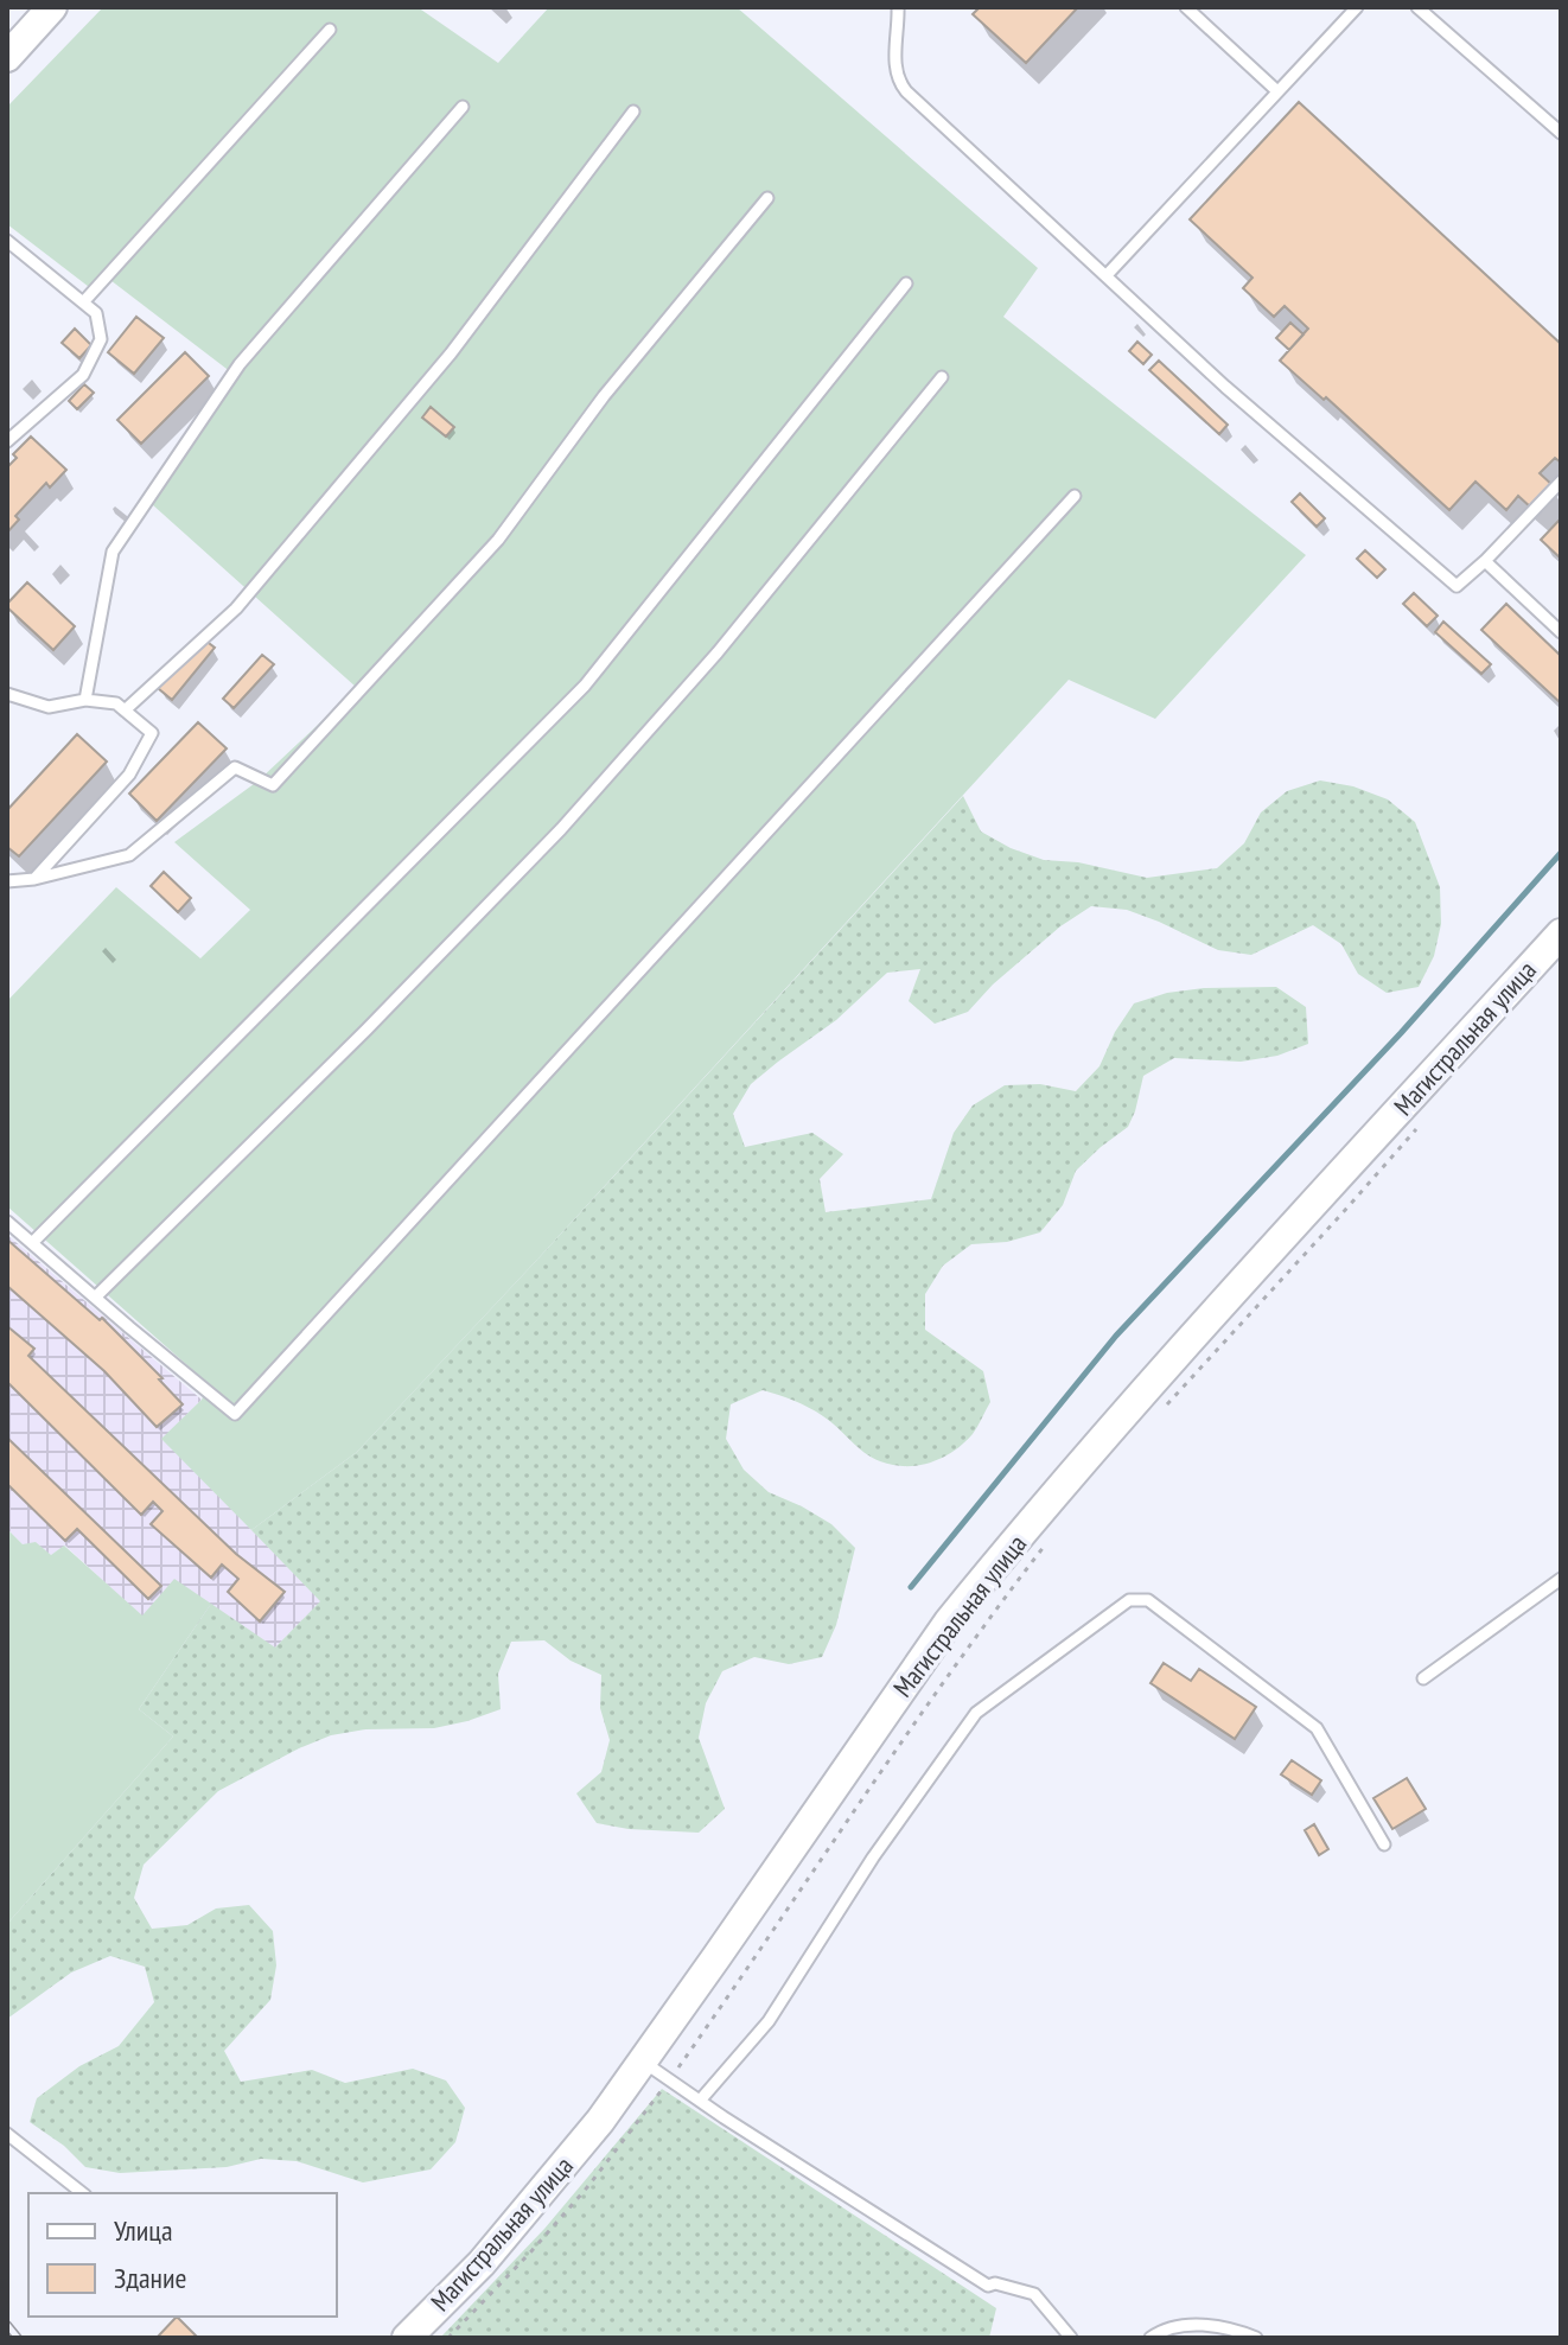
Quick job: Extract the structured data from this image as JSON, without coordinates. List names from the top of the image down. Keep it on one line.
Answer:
{"streets":{"main road":["Магистральная улица"]},"legend":["Улица","Здание"]}
